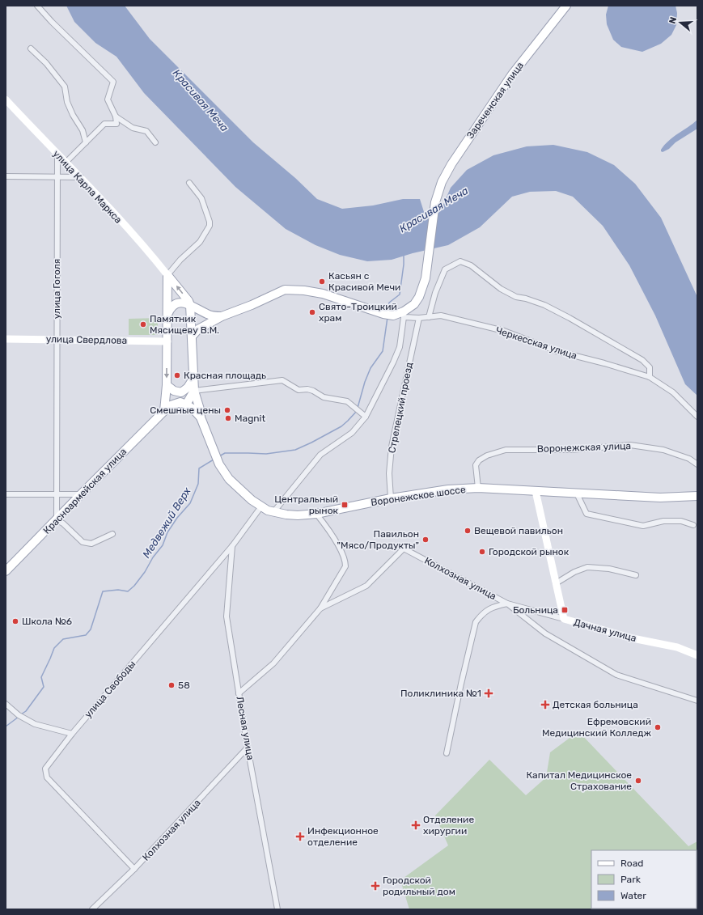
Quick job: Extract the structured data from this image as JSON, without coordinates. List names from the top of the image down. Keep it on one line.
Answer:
{"streets":{"main road":["Зареченская улица","улица Карла Маркса","улица Свердлова","Красноармейская улица","Воронежское шоссе","Дачная улица"],"street":["улица Гоголя","Черкесская улица","Стрелецкий проезд","Воронежская улица","Колхозная улица","улица Свободы","Лесная улица"]},"crossings":[["Зареченская улица","Черкесская улица"],["улица Карла Маркса","улица Гоголя"],["улица Гоголя","улица Свердлова"],["улица Гоголя","Красноармейская улица"],["Черкесская улица","Стрелецкий проезд"],["Стрелецкий проезд","Воронежское шоссе"],["Воронежская улица","Воронежское шоссе"],["Воронежское шоссе","Дачная улица"],["Воронежское шоссе","улица Свободы"],["Колхозная улица","Дачная улица"],["Колхозная улица","улица Свободы"],["Колхозная улица","Лесная улица"],["улица Свободы","Лесная улица"]],"water":["Красивая Меча","Медвежий Верх"],"places":{"other":["Касьян с Красивой Мечи","Свято-Троицкий храм","Памятник Мясищеву В.М.","Красная площадь","Смешные цены","Magnit","Вещевой павильон","Павильон \"Мясо/Продукты\"","Городской рынок","Школа №6","58","Ефремовский Медицинский Колледж","Капитал Медицинское Страхование"],"transit":["Центральный рынок","Больница"],"health":["Поликлиника №1","Детская больница","Отделение хирургии","Инфекционное отделение","Городской родильный дом"]},"legend":["Road","Park","Water"],"north":"left"}
